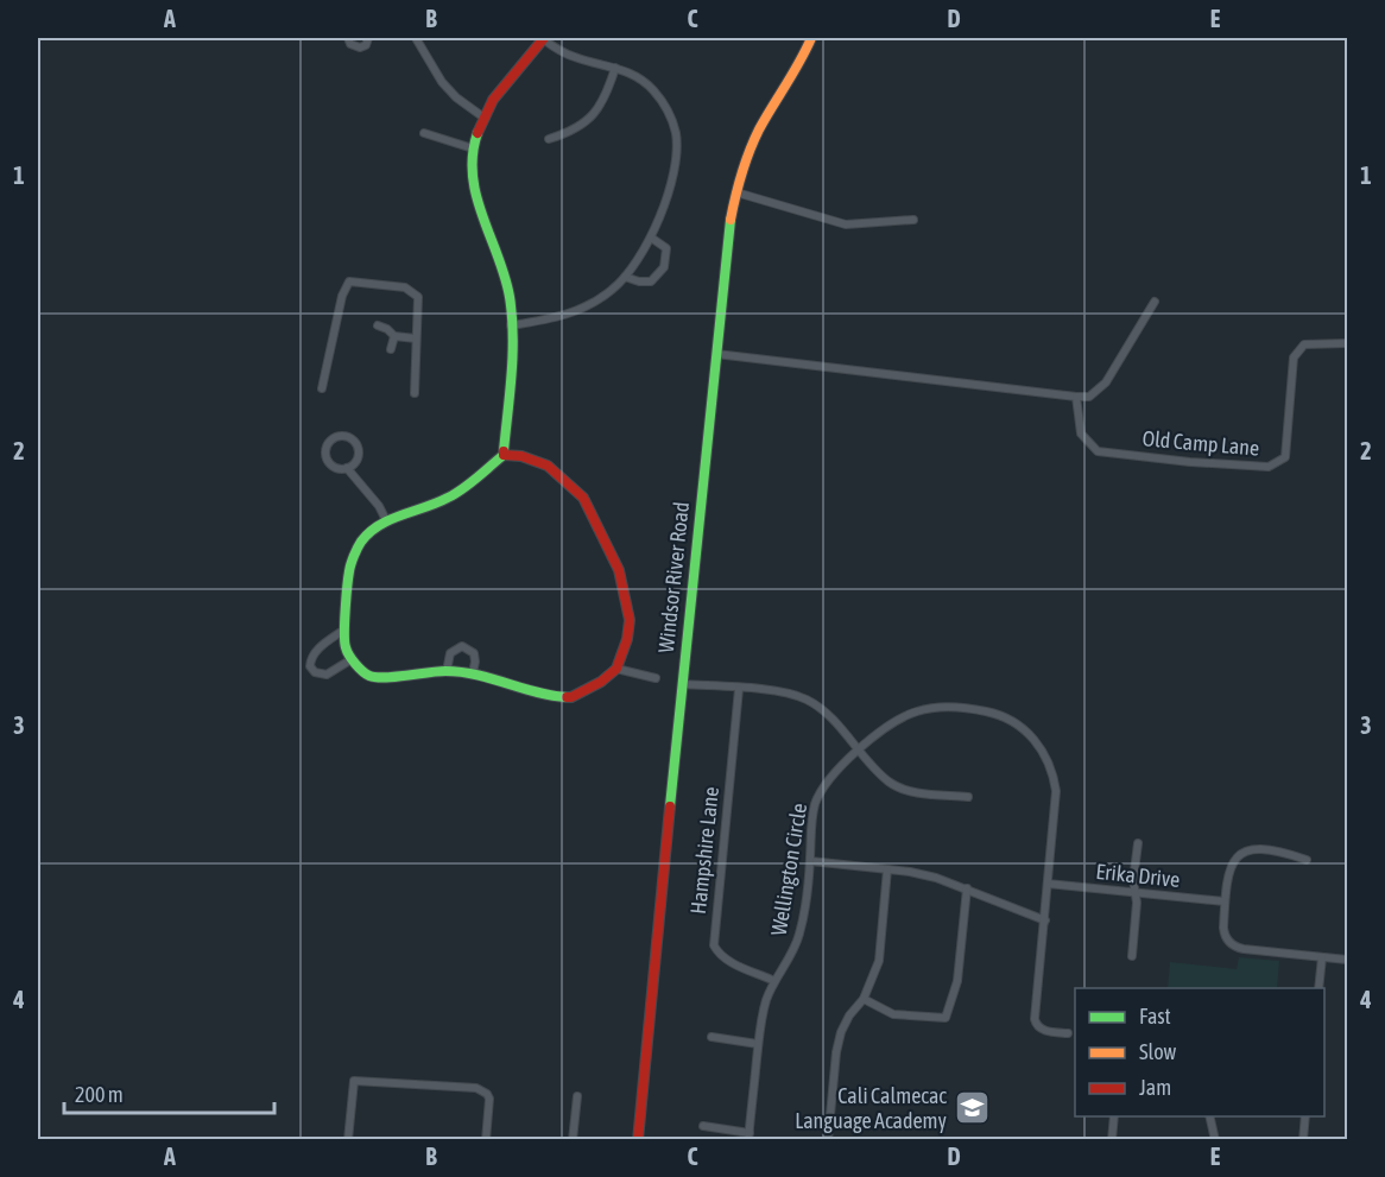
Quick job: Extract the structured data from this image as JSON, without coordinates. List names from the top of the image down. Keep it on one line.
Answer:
{"streets":{"street":["Old Camp Lane","Windsor River Road","Hampshire Lane","Wellington Circle","Erika Drive"]},"crossings":[["Hampshire Lane","Wellington Circle"],["Wellington Circle","Erika Drive"]],"places":{"school or university":["Cali Calmecac Language Academy"]},"legend":["Fast","Slow","Jam"],"scale_bar":"200 m","grid":{"columns":["A","B","C","D","E"],"rows":["1","2","3","4"]}}
